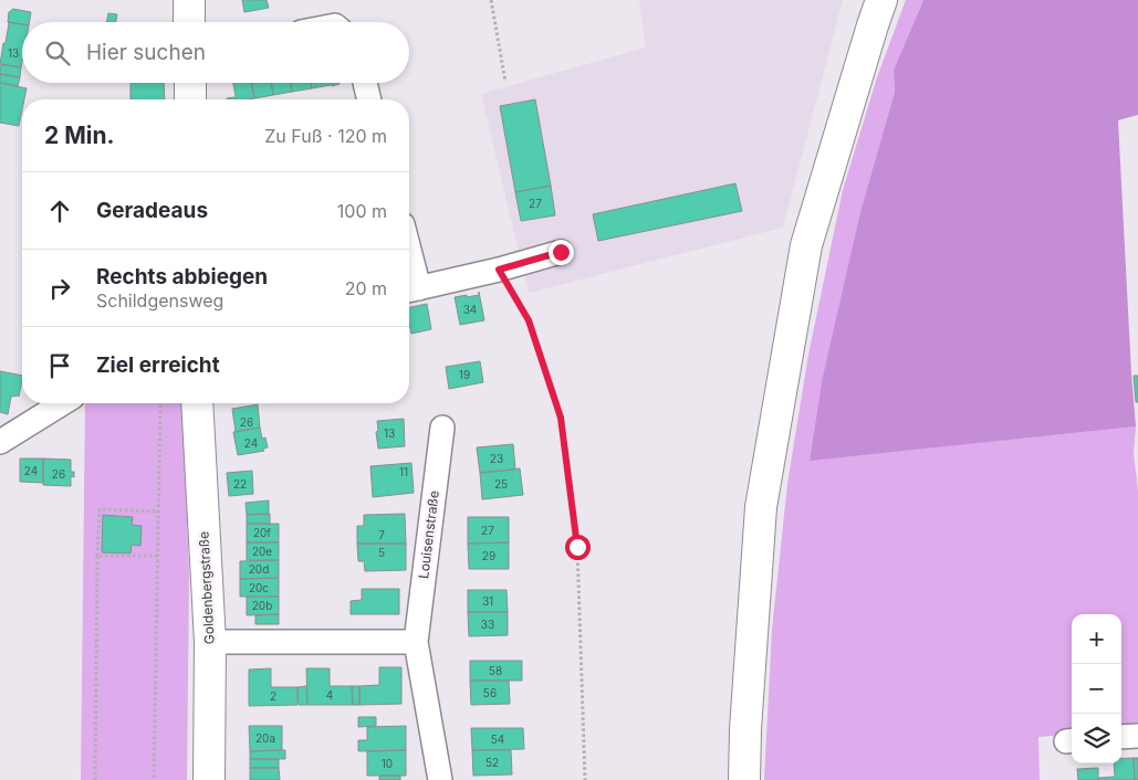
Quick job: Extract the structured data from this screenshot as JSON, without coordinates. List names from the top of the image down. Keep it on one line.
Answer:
{"streets":{"main road":["Goldenbergstraße"],"street":["Louisenstraße"]},"house_numbers":["13","27","34","19","26","13","24","23","24","11","26","22","25","27","20f","7","20e","5","29","20d","20c","31","20b","33","58","56","4","2","20a","54","52","10"],"page":{"search":"Hier suchen","heading":["2 Min.","Zu Fuß · 120 m"],"list":[["Geradeaus","100 m"],["Rechts abbiegen","Schildgensweg","20 m"],"Ziel erreicht"],"map_buttons":["+","−"]}}
